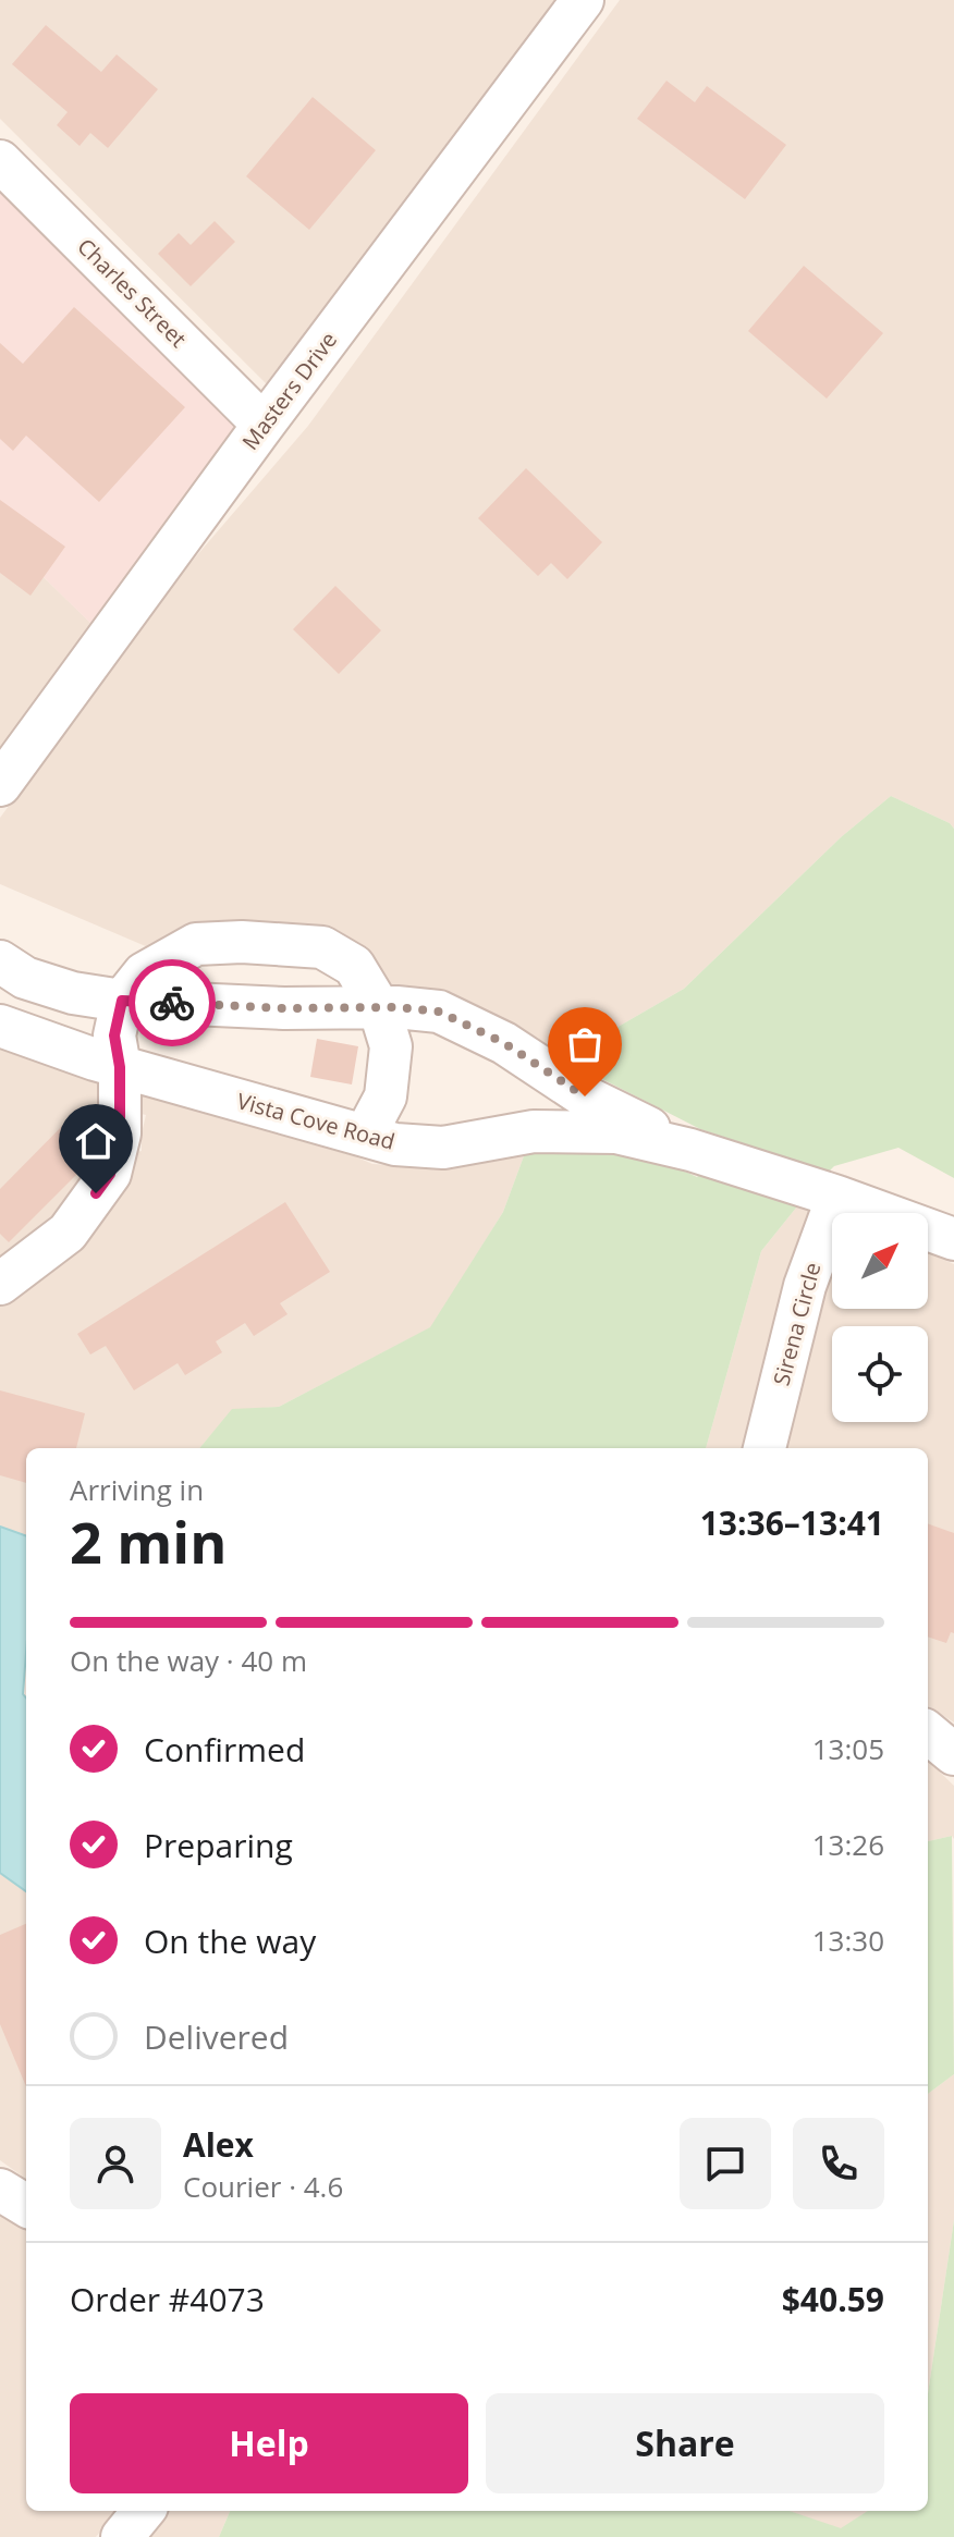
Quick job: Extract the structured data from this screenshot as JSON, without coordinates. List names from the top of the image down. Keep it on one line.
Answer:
{"streets":{"street":["Charles Street","Masters Drive","Vista Cove Road","Sirena Circle"]},"crossings":[["Charles Street","Masters Drive"],["Vista Cove Road","Sirena Circle"]],"north":"top right","page":{"heading":["2 min","Arriving in","13:36–13:41"],"panel":["Alex","Courier · 4.6","Order #4073","$40.59"],"bar":"On the way · 40 m","list":[["Confirmed","13:05"],["Preparing","13:26"],["On the way","13:30"],"Delivered"],"buttons":["Help","Share"]}}
